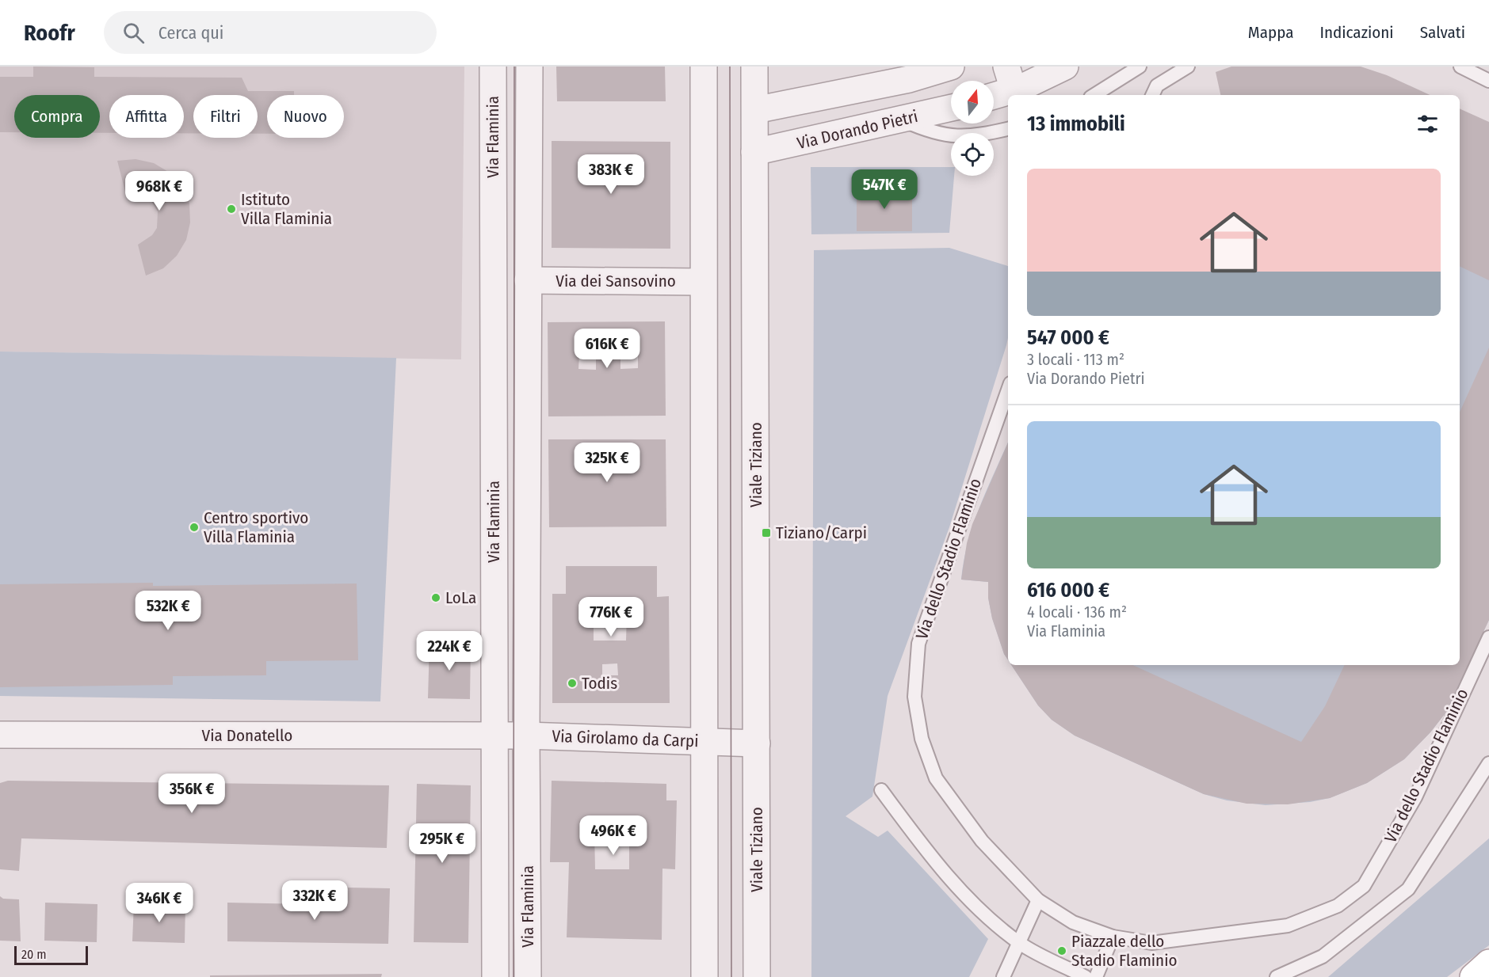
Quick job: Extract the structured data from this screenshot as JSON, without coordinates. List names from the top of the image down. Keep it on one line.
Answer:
{"streets":{"street":["Via Dorando Pietri","Via Flaminia","Via dei Sansovino","Viale Tiziano","Via Donatello","Via Girolamo da Carpi"],"lane":["Via dello Stadio Flaminio"]},"crossings":[["Via Dorando Pietri","Viale Tiziano"],["Via Flaminia","Via dei Sansovino"],["Via Flaminia","Via Donatello"],["Via Flaminia","Via Girolamo da Carpi"],["Viale Tiziano","Via Girolamo da Carpi"],["Via Donatello","Via Girolamo da Carpi"]],"places":{"other":["Istituto Villa Flaminia","Centro sportivo Villa Flaminia","LoLa","Todis","Piazzale dello Stadio Flaminio"],"transit":["Tiziano/Carpi"]},"scale_bar":"20 m","north":"top","page":{"header":"Roofr","search":"Cerca qui","nav":["Mappa","Indicazioni","Salvati"],"chip":["Compra","Affitta","Filtri","Nuovo"],"heading":"13 immobili","list":[{"name":"547 000 €","note":"3 locali · 113 m² · Via Dorando Pietri"},{"name":"616 000 €","note":"4 locali · 136 m² · Via Flaminia"}],"price":["383K €","547K €","968K €","616K €","325K €","532K €","776K €","224K €","356K €","496K €","295K €","332K €","346K €"],"scale":"20 m"}}
